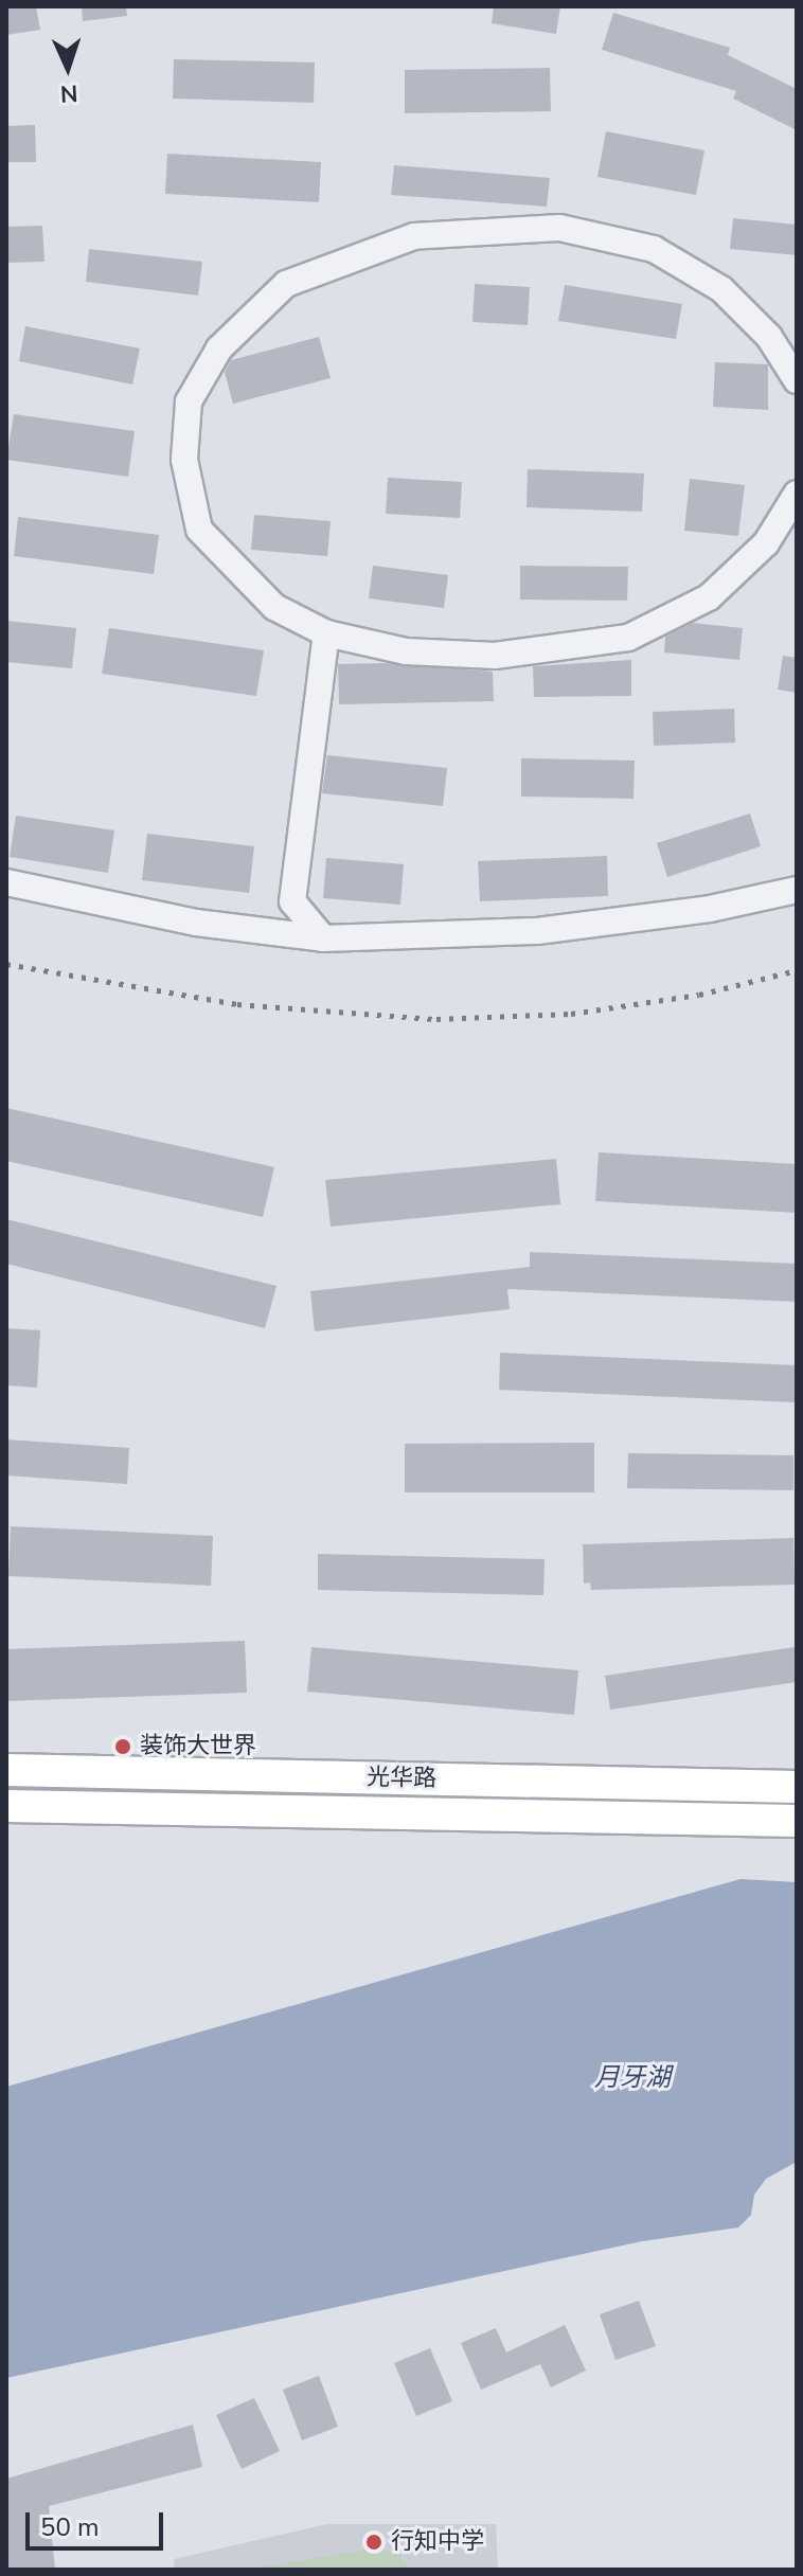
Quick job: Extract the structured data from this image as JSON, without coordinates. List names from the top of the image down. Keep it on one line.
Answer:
{"streets":{"main road":["光华路"]},"water":["月牙湖"],"places":["装饰大世界","行知中学"],"scale_bar":"50 m","north":"bottom"}
